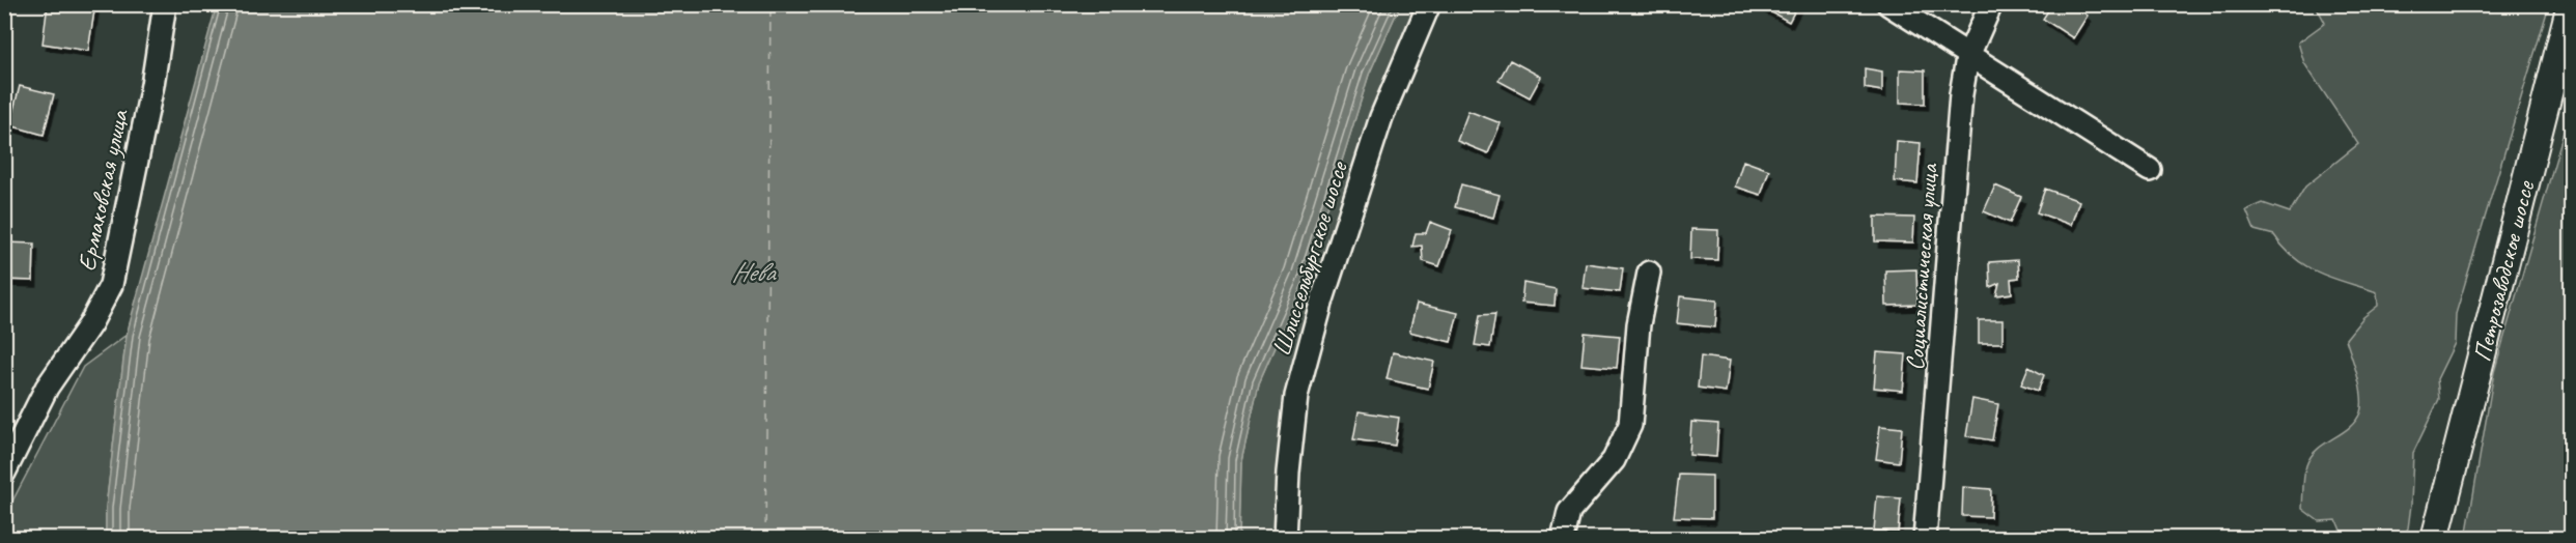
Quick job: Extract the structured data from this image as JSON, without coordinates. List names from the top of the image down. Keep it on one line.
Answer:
{"streets":{"main road":["Петрозаводское шоссе"],"street":["Ермаковская улица","Шлиссельбургское шоссе","Социалистическая улица"]},"water":["Нева"]}
